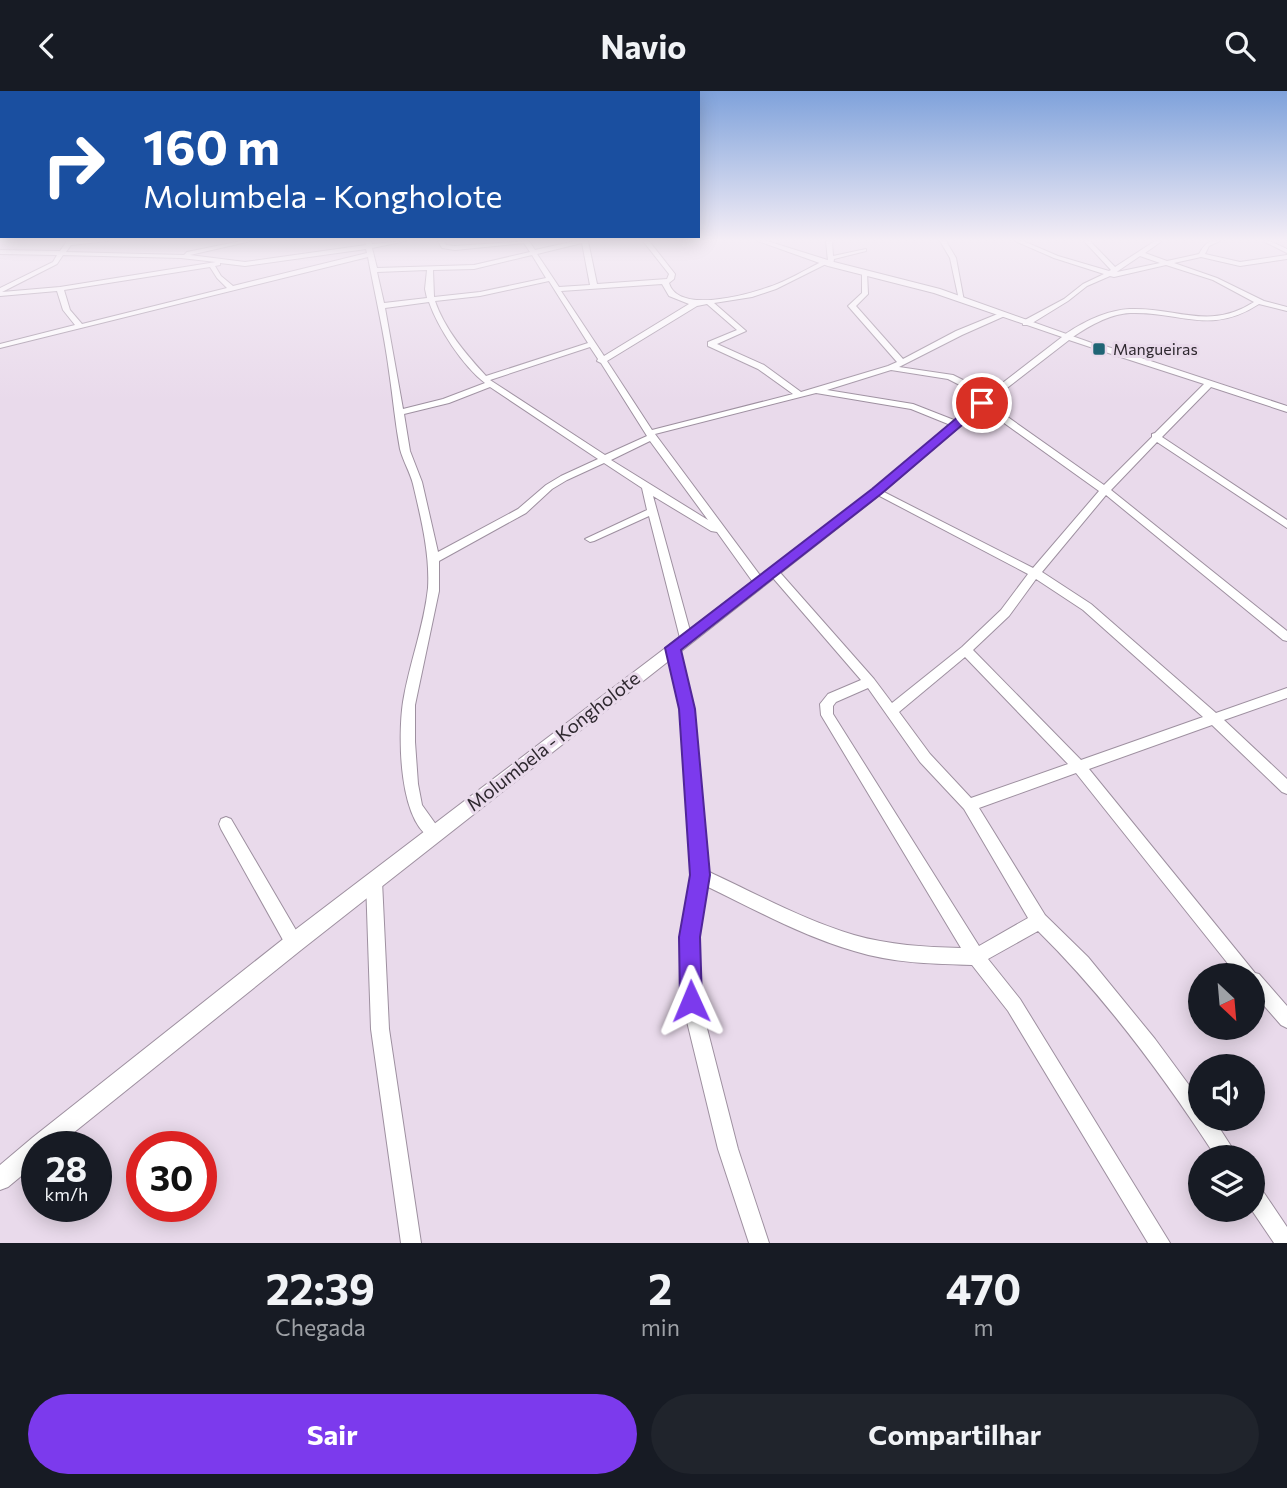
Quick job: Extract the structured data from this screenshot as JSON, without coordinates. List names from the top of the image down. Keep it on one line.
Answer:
{"streets":{"street":["Molumbela - Kongholote"]},"places":{"transit":["Mangueiras"]},"north":"bottom right","page":{"header":"Navio","turn":["160 m","Molumbela - Kongholote"],"speed":"28 km/h","limit":"30","eta":["22:39","Chegada","2","min","470","m"],"buttons":["Sair","Compartilhar"]}}
